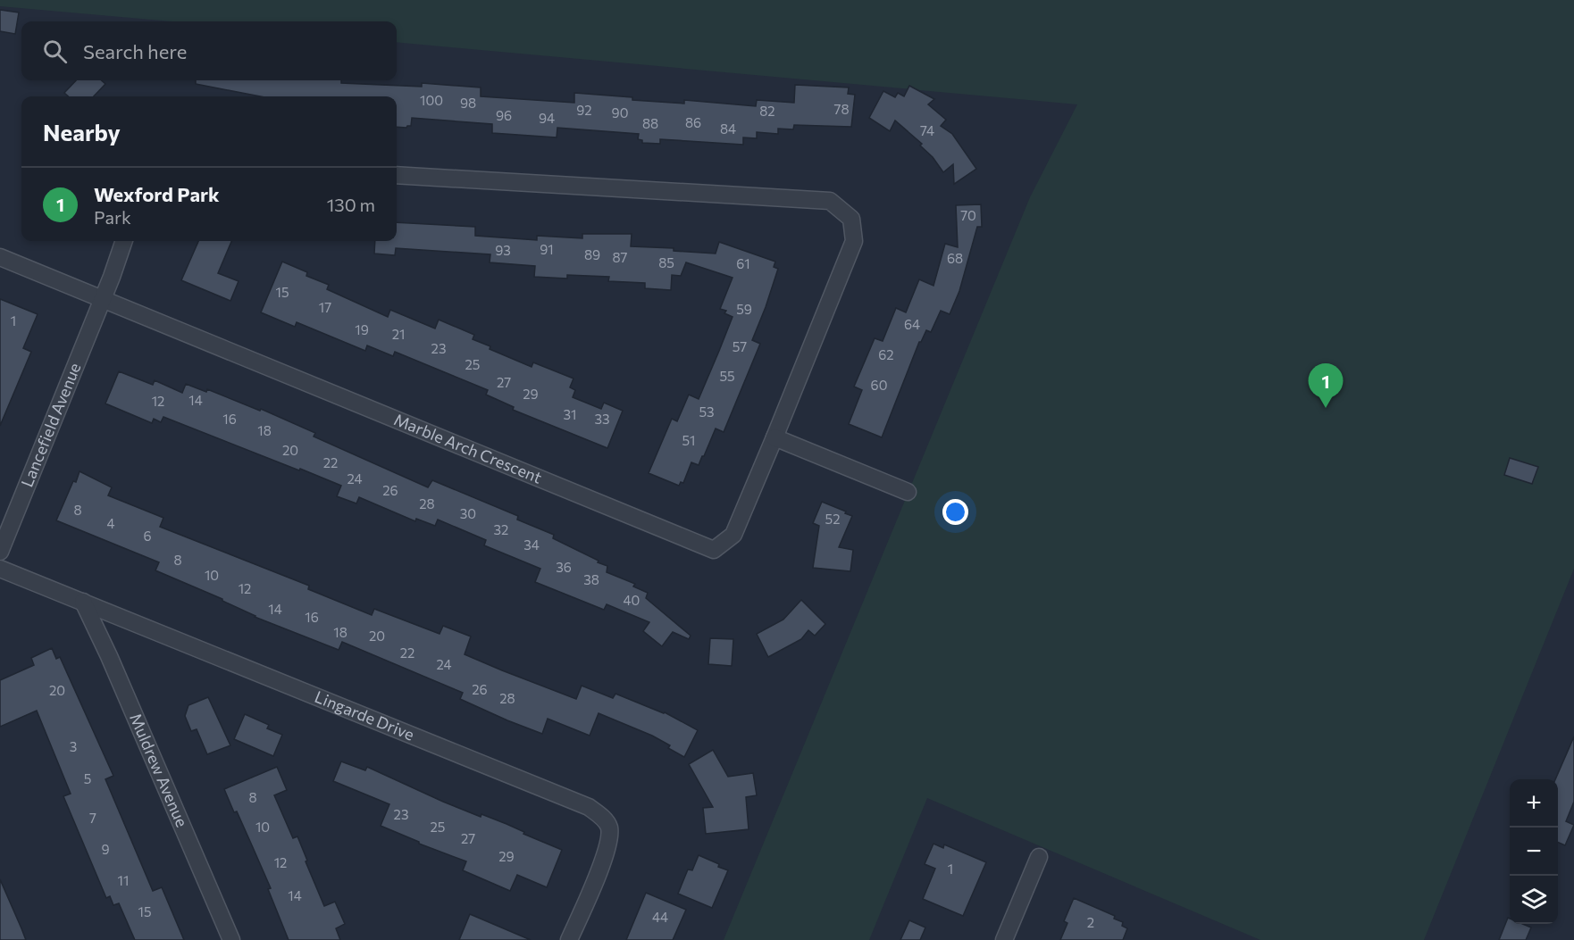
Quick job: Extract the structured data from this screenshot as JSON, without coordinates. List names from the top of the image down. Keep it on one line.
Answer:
{"streets":{"street":["Lancefield Avenue","Marble Arch Crescent","Lingarde Drive","Muldrew Avenue"]},"crossings":[["Lancefield Avenue","Marble Arch Crescent"],["Lingarde Drive","Muldrew Avenue"]],"house_numbers":["100","98","78","92","82","90","96","94","86","88","84","74","70","91","93","89","87","68","85","61","15","17","59","1","64","19","21","57","23","62","25","55","27","60","29","14","12","53","31","16","33","18","51","20","22","24","26","28","8","30","52","4","32","6","34","8","36","10","38","12","40","14","16","18","20","22","24","26","20","28","3","5","8","23","7","10","25","27","9","29","12","1","11","14","15","44","2"],"page":{"search":"Search here","heading":"Nearby","list":[{"mark":"1","name":"Wexford Park","note":"Park","value":"130 m"}],"pins":"1","map_buttons":["+","−"]}}
